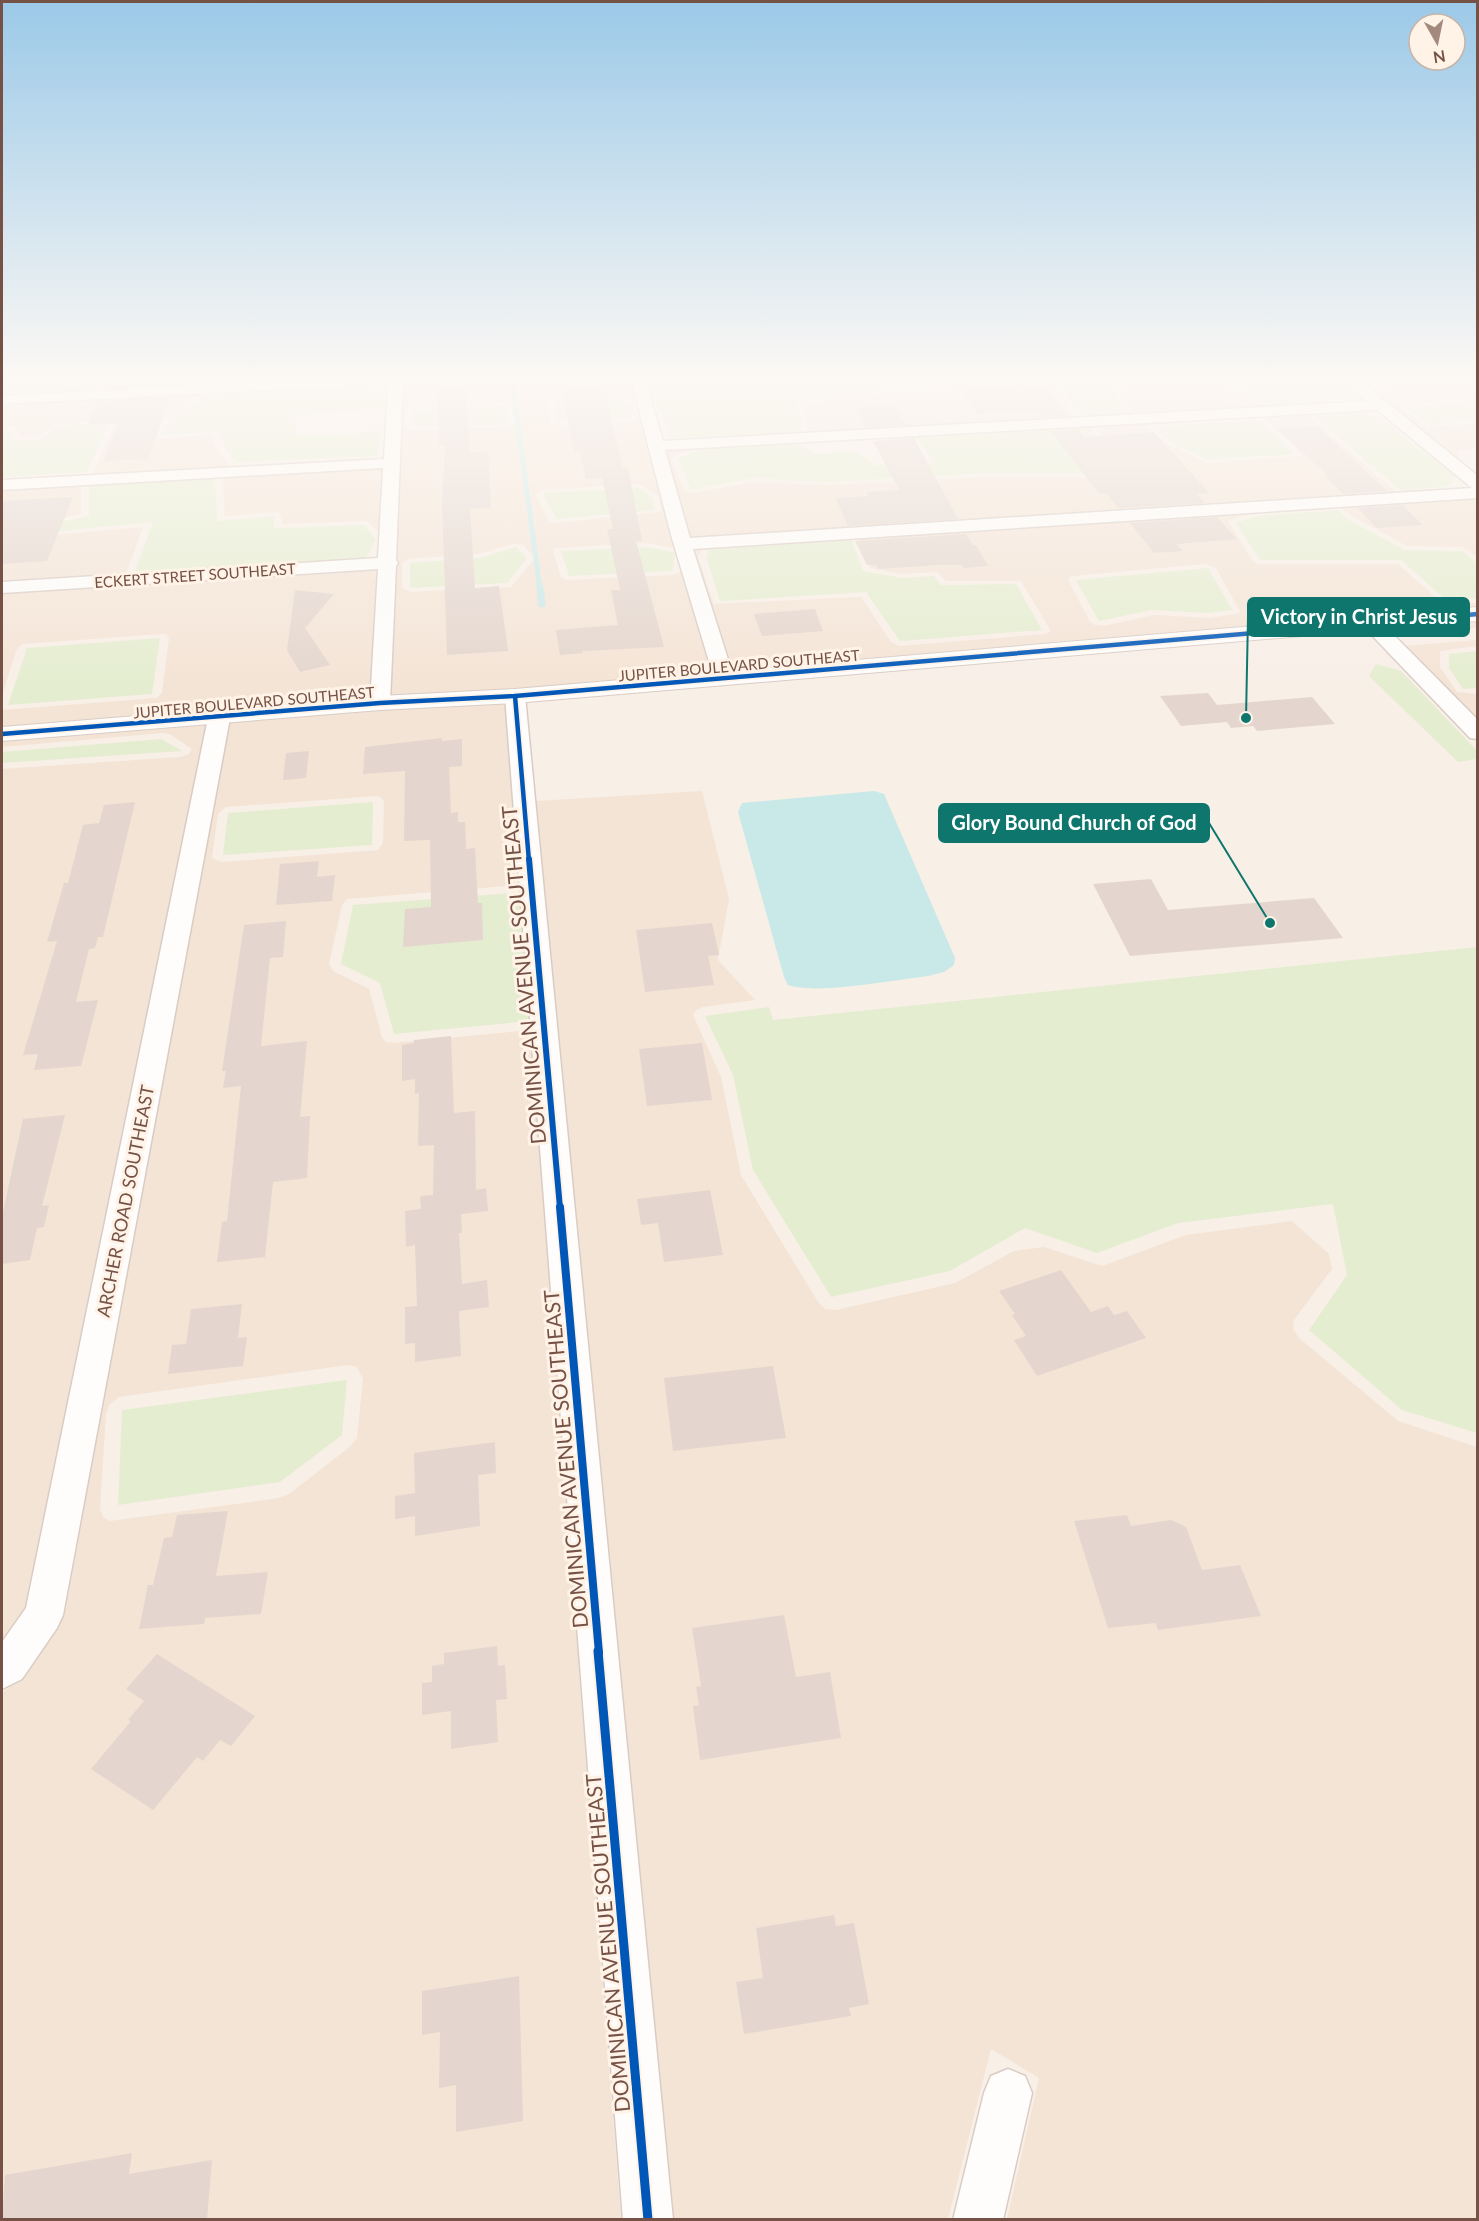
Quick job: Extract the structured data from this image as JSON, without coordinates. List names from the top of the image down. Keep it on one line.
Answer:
{"streets":{"street":["ECKERT STREET SOUTHEAST","JUPITER BOULEVARD SOUTHEAST","DOMINICAN AVENUE SOUTHEAST","ARCHER ROAD SOUTHEAST"]},"crossings":[["JUPITER BOULEVARD SOUTHEAST","DOMINICAN AVENUE SOUTHEAST"],["JUPITER BOULEVARD SOUTHEAST","ARCHER ROAD SOUTHEAST"]],"places":["Victory in Christ Jesus","Glory Bound Church of God"],"north":"bottom"}
